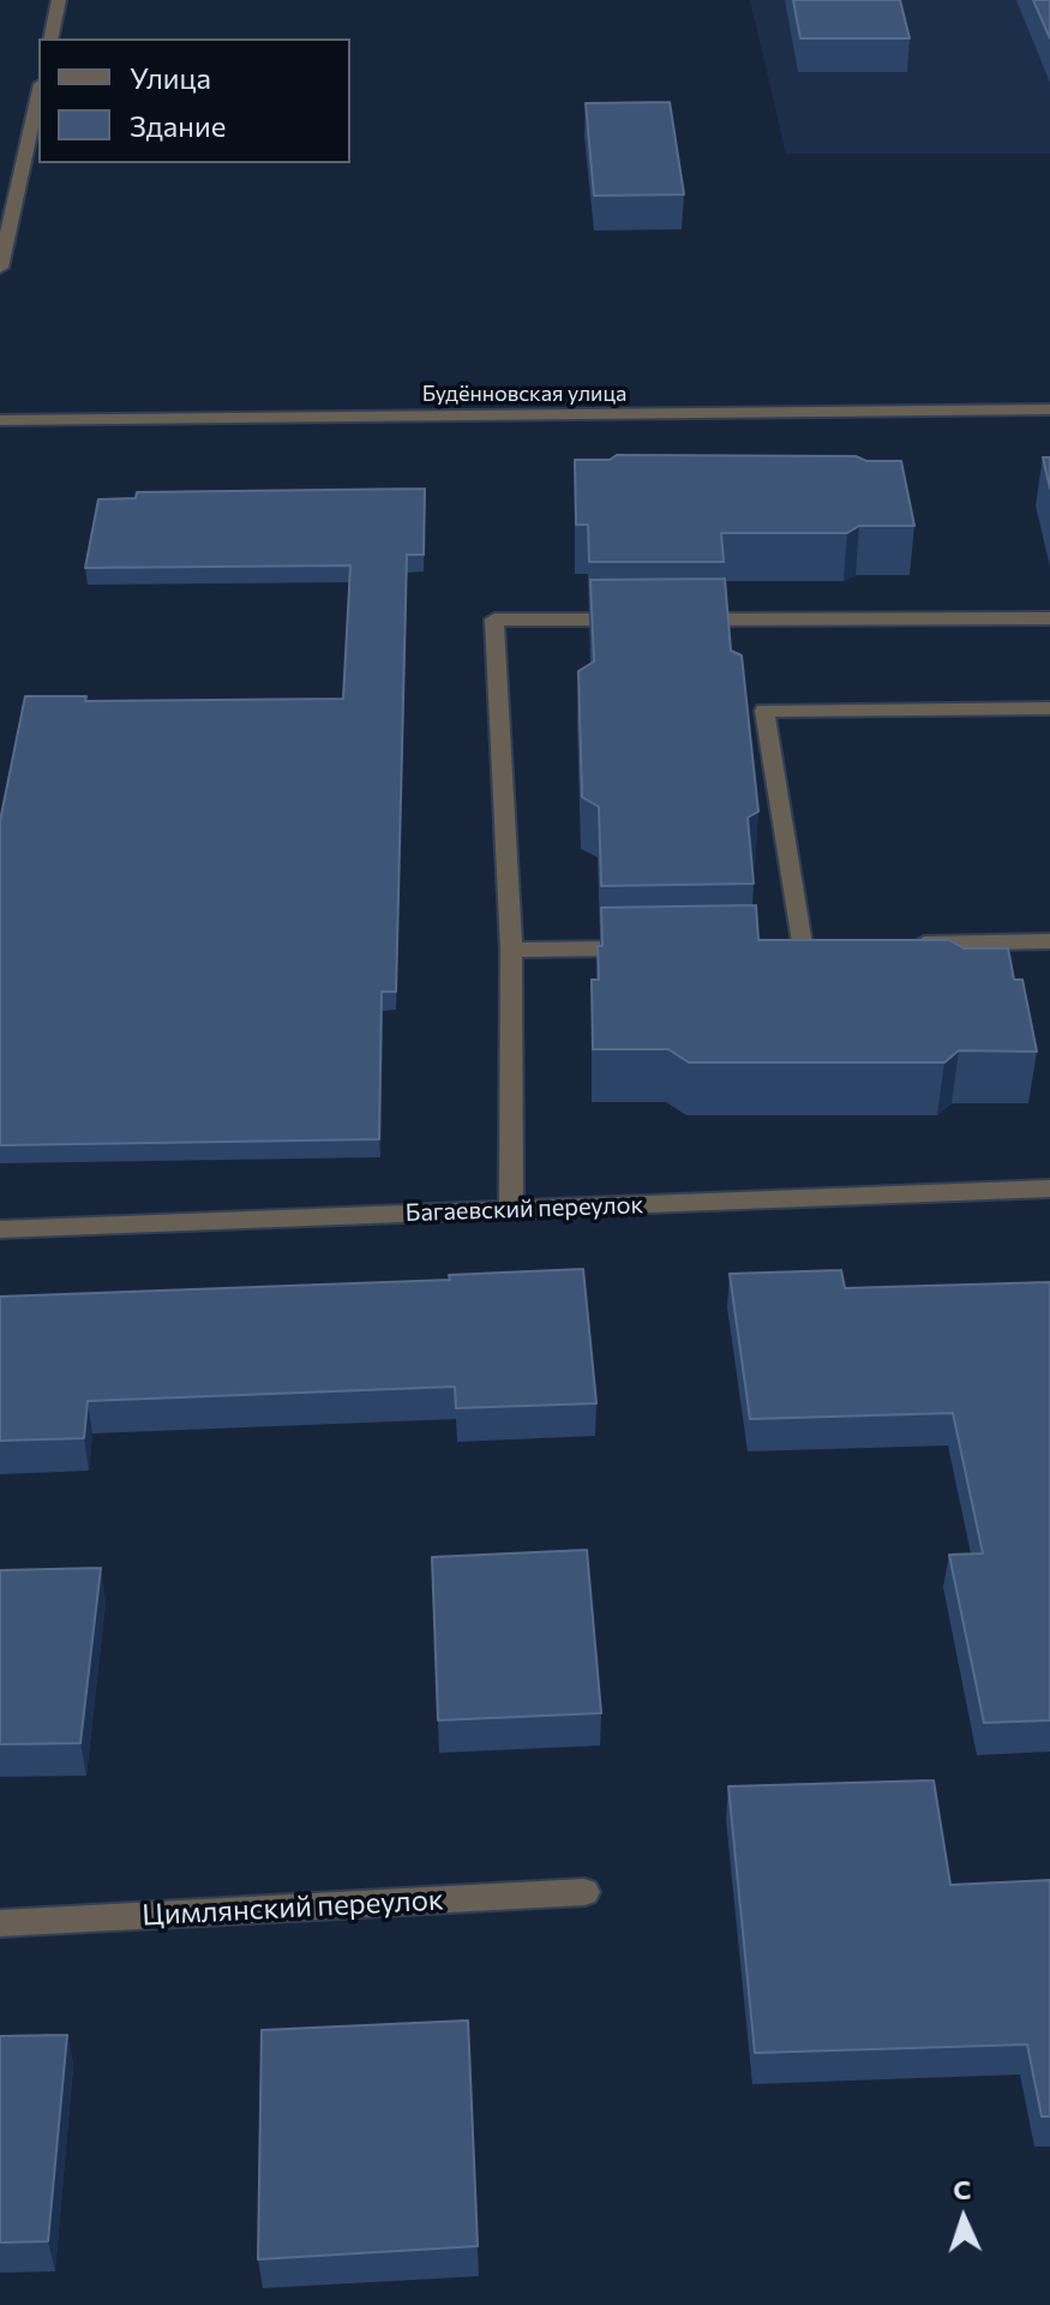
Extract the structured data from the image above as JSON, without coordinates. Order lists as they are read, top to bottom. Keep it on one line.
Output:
{"streets":{"street":["Будённовская улица","Багаевский переулок","Цимлянский переулок"]},"legend":["Улица","Здание"],"north":"top"}
